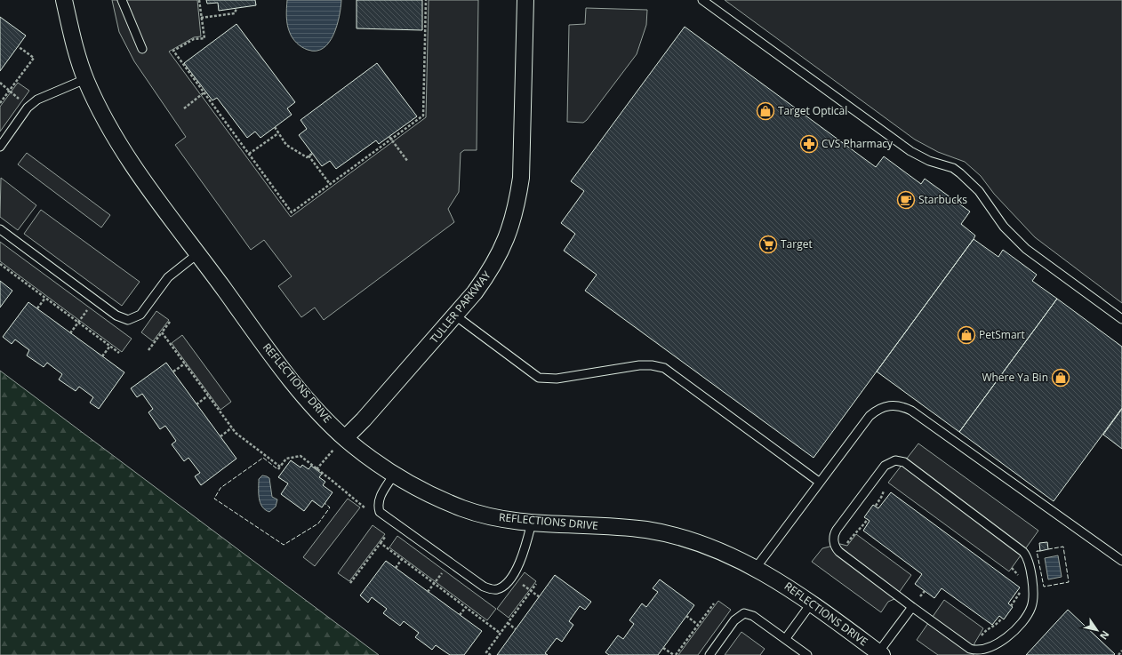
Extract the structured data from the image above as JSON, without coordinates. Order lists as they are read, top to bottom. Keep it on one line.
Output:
{"streets":{"street":["TULLER PARKWAY","REFLECTIONS DRIVE"]},"crossings":[["TULLER PARKWAY","REFLECTIONS DRIVE"]],"places":{"shop":["Target Optical","PetSmart","Where Ya Bin"],"pharmacy":["CVS Pharmacy"],"cafe":["Starbucks"],"supermarket":["Target"]},"north":"bottom right"}
